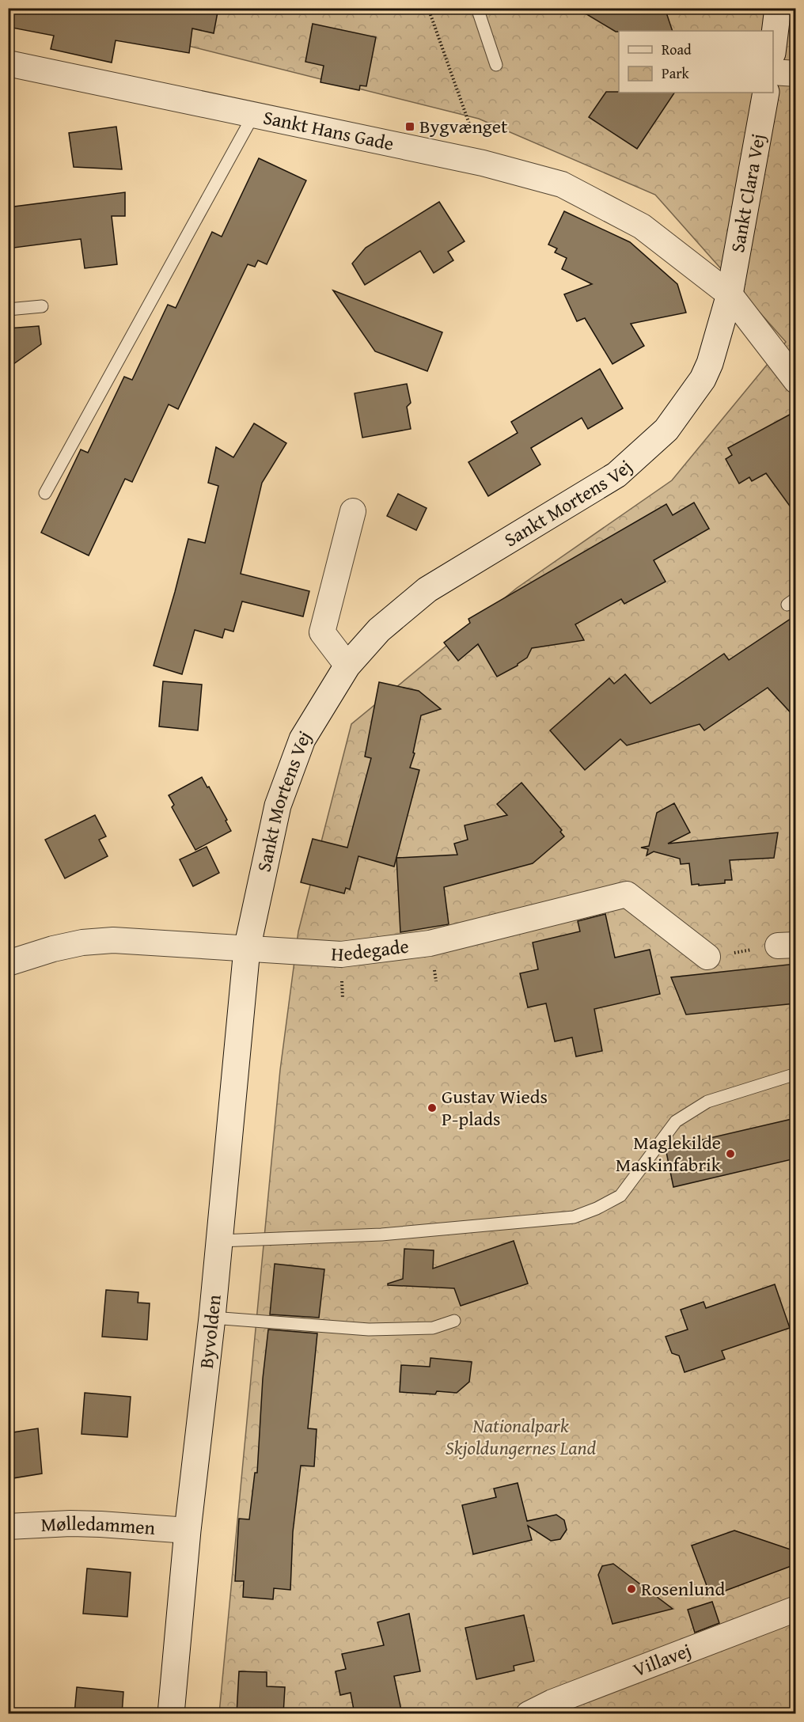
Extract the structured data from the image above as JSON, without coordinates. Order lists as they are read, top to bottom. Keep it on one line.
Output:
{"streets":{"main road":["Sankt Clara Vej","Sankt Mortens Vej","Byvolden"],"street":["Sankt Hans Gade","Hedegade","Mølledammen","Villavej"]},"crossings":[["Sankt Hans Gade","Sankt Clara Vej"],["Sankt Hans Gade","Sankt Mortens Vej"],["Sankt Clara Vej","Sankt Mortens Vej"],["Sankt Mortens Vej","Hedegade"],["Sankt Mortens Vej","Byvolden"],["Hedegade","Byvolden"],["Byvolden","Mølledammen"]],"parks":["Nationalpark Skjoldungernes Land"],"places":{"transit":["Bygvænget"],"other":["Gustav Wieds P-plads","Maglekilde Maskinfabrik","Rosenlund"]},"legend":["Road","Park"]}
